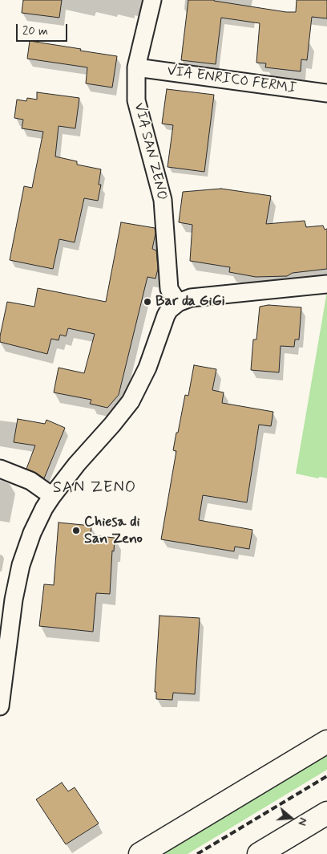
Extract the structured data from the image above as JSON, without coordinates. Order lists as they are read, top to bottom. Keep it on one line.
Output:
{"streets":{"street":["VIA ENRICO FERMI","VIA SAN ZENO"]},"crossings":[["VIA ENRICO FERMI","VIA SAN ZENO"]],"districts":["SAN ZENO"],"places":["Bar da GiGi","Chiesa di San Zeno"],"scale_bar":"20 m","north":"right"}
